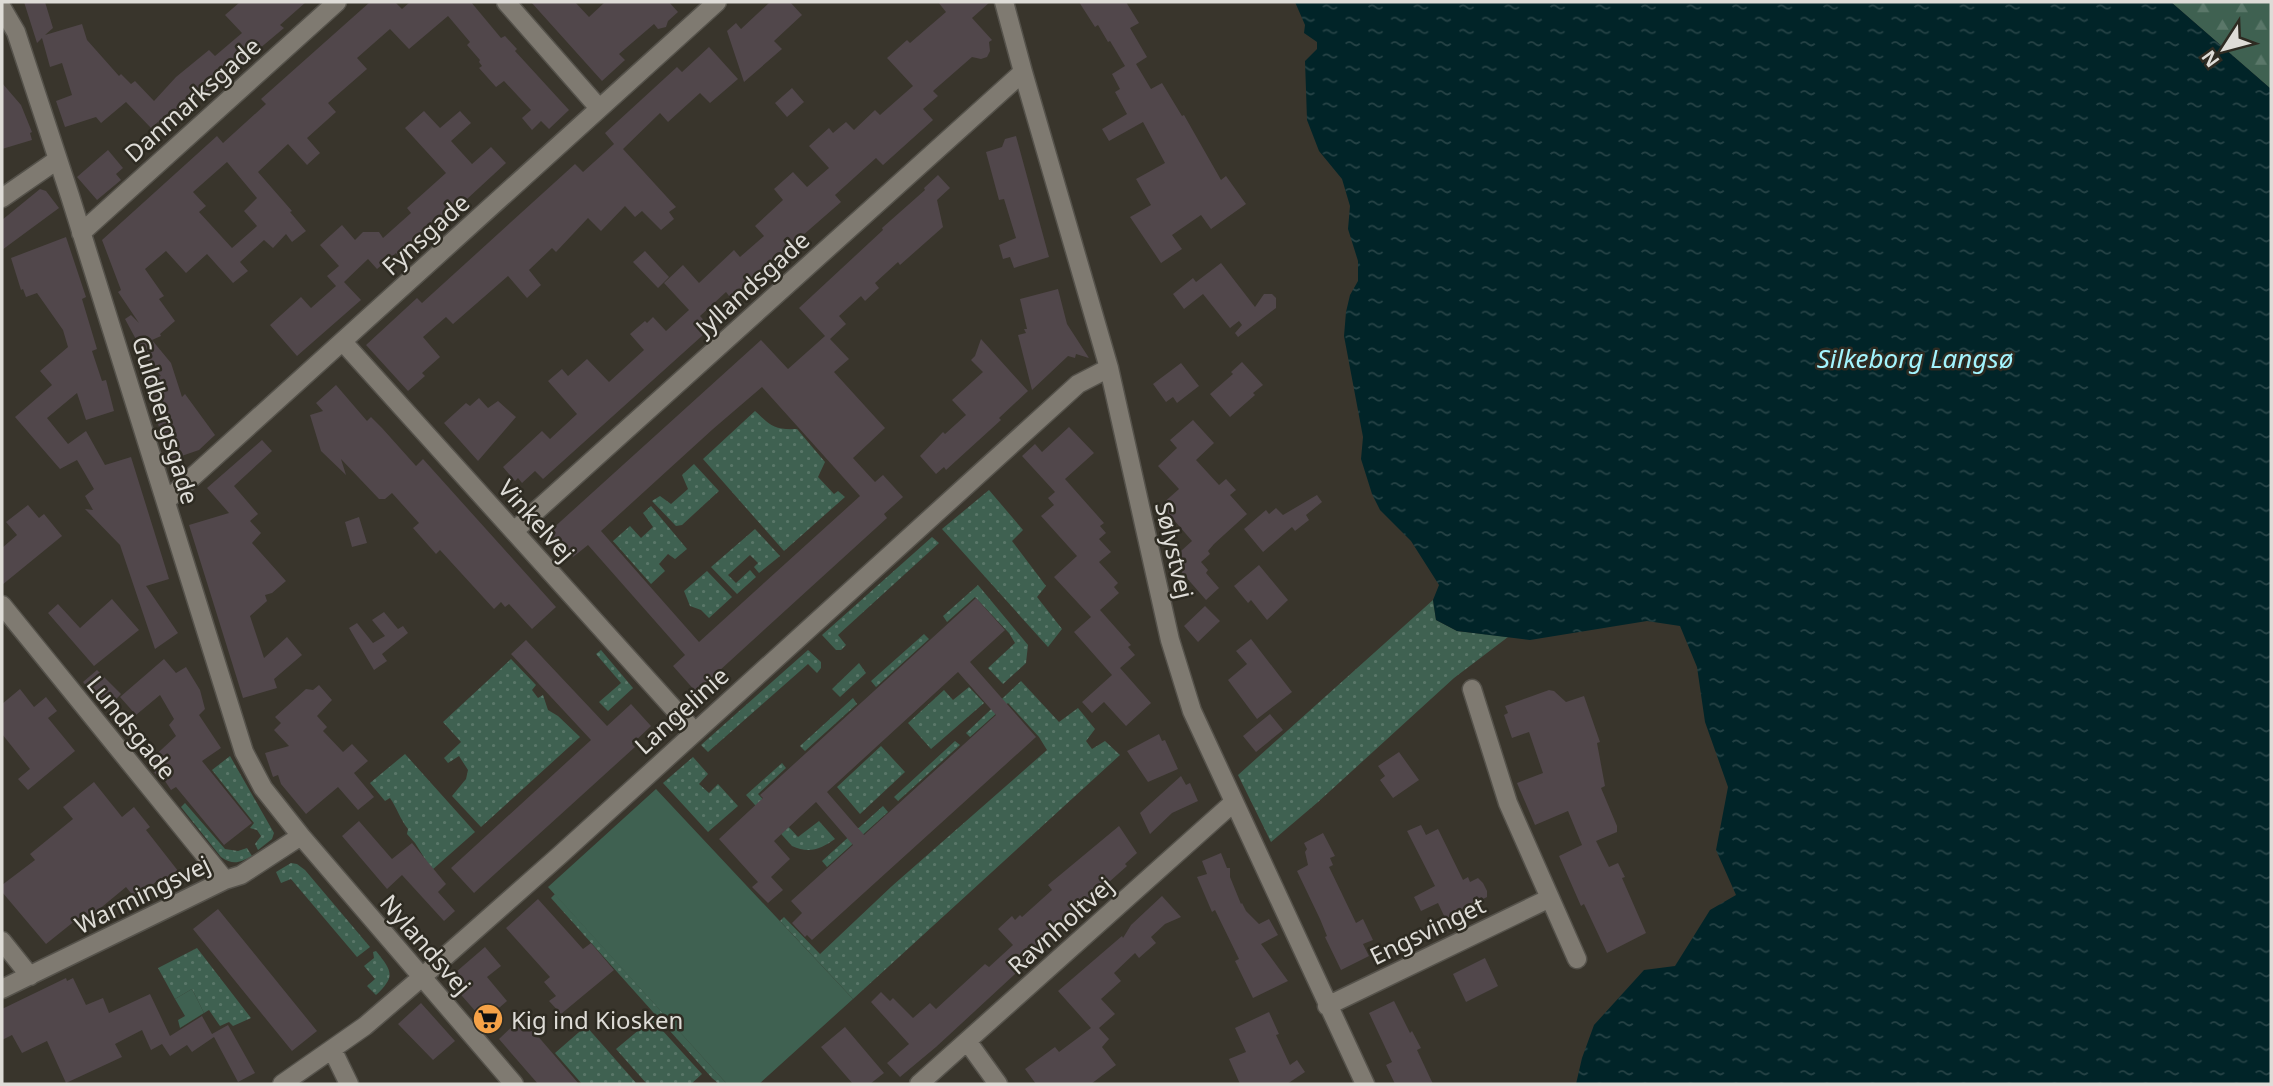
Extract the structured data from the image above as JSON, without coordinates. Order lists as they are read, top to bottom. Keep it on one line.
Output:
{"streets":{"street":["Danmarksgade","Fynsgade","Jyllandsgade","Guldbergsgade","Vinkelvej","Sølystvej","Langelinie","Lundsgade","Warmingsvej","Ravnholtvej","Engsvinget","Nylandsvej"]},"crossings":[["Danmarksgade","Guldbergsgade"],["Fynsgade","Guldbergsgade"],["Fynsgade","Vinkelvej"],["Jyllandsgade","Vinkelvej"],["Jyllandsgade","Sølystvej"],["Guldbergsgade","Warmingsvej"],["Guldbergsgade","Nylandsvej"],["Vinkelvej","Langelinie"],["Sølystvej","Langelinie"],["Sølystvej","Ravnholtvej"],["Sølystvej","Engsvinget"],["Langelinie","Nylandsvej"],["Lundsgade","Warmingsvej"],["Warmingsvej","Nylandsvej"]],"water":["Silkeborg Langsø"],"places":{"supermarket":["Kig ind Kiosken"]},"north":"bottom left"}
